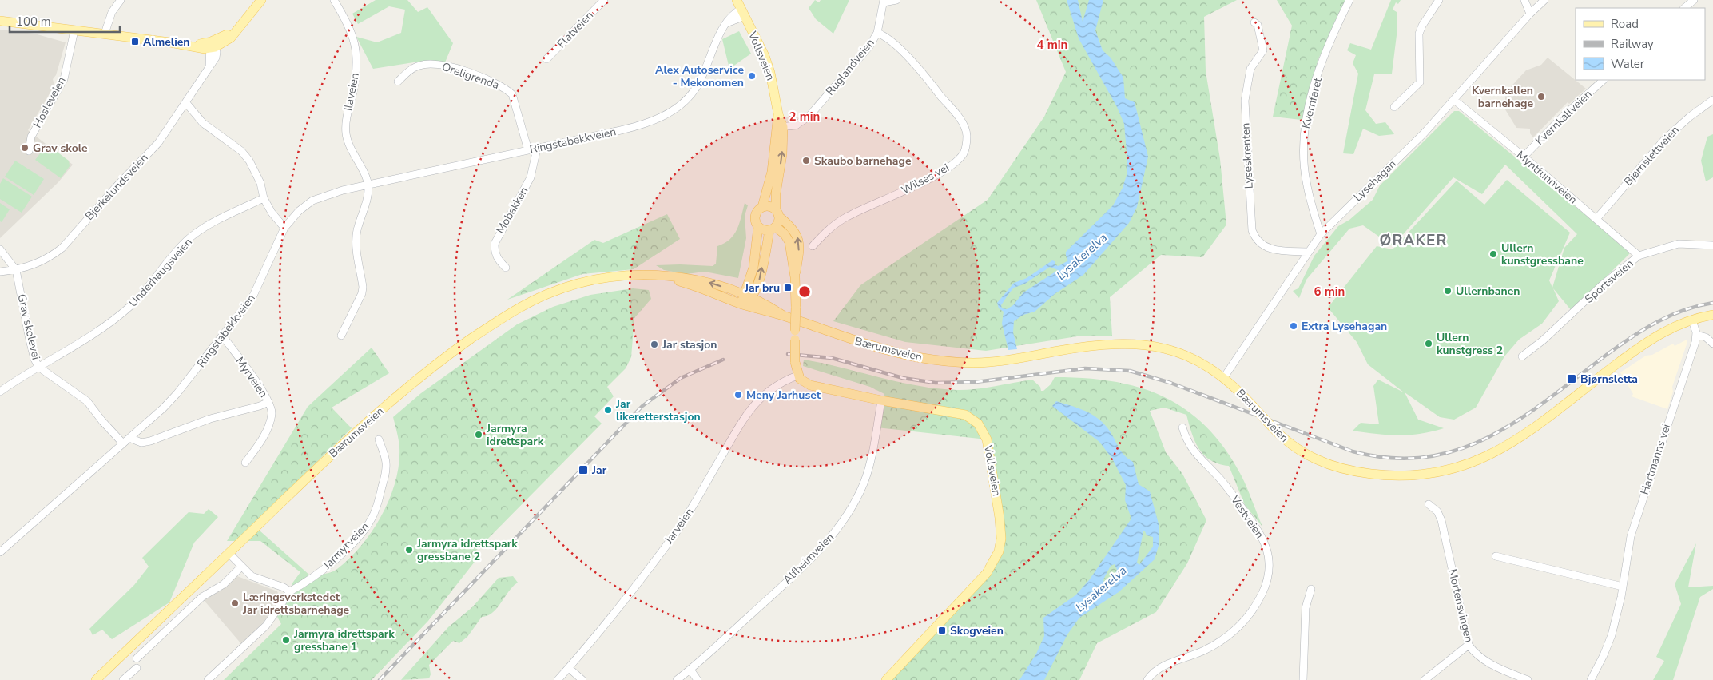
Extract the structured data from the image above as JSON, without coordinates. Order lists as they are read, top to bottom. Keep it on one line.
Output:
{"streets":{"main road":["Vollsveien","Bærumsveien"],"street":["Flatveien","Ruglandveien","Oreligrenda","Ilaveien","Hosleveien","Kvernfaret","Kvernkallveien","Ringstabekkveien","Lyseskrenten","Bjørnslettveien","Myntfunnveien","Wilses vei","Lysehagan","Bjerkelundsveien","Mobakken","Underhaugsveien","Sportsveien","Grav skolevei","Myrveien","Hartmanns vei","Vestveien","Jarveien","Jarmyrveien","Alfheimveien","Mortensvingen"]},"crossings":[["Vollsveien","Ruglandveien"],["Vollsveien","Ringstabekkveien"],["Vollsveien","Jarveien"],["Vollsveien","Alfheimveien"],["Ruglandveien","Wilses vei"],["Oreligrenda","Ringstabekkveien"],["Ilaveien","Ringstabekkveien"],["Kvernfaret","Lysehagan"],["Kvernkallveien","Myntfunnveien"],["Ringstabekkveien","Mobakken"],["Ringstabekkveien","Grav skolevei"],["Ringstabekkveien","Myrveien"],["Lyseskrenten","Lysehagan"],["Bjørnslettveien","Myntfunnveien"],["Myntfunnveien","Lysehagan"],["Myntfunnveien","Sportsveien"],["Lysehagan","Bærumsveien"],["Bjerkelundsveien","Grav skolevei"],["Underhaugsveien","Grav skolevei"]],"districts":["ØRAKER"],"water":["Lysakerelva"],"places":{"transit":["Almelien","Jar bru","Bjørnsletta","Jar","Skogveien"],"other":["Alex Autoservice - Mekonomen","Kvernkallen barnehage","Grav skole","Skaubo barnehage","Ullern kunstgressbane","Ullernbanen","Extra Lysehagan","Ullern kunstgress 2","Jar stasjon","Meny Jarhuset","Jar likeretterstasjon","Jarmyra idrettspark","Jarmyra idrettspark gressbane 2","Læringsverkstedet Jar idrettsbarnehage","Jarmyra idrettspark gressbane 1"]},"legend":["Road","Railway","Water"],"scale_bar":"100 m","rings":["4 min","2 min","6 min"]}
